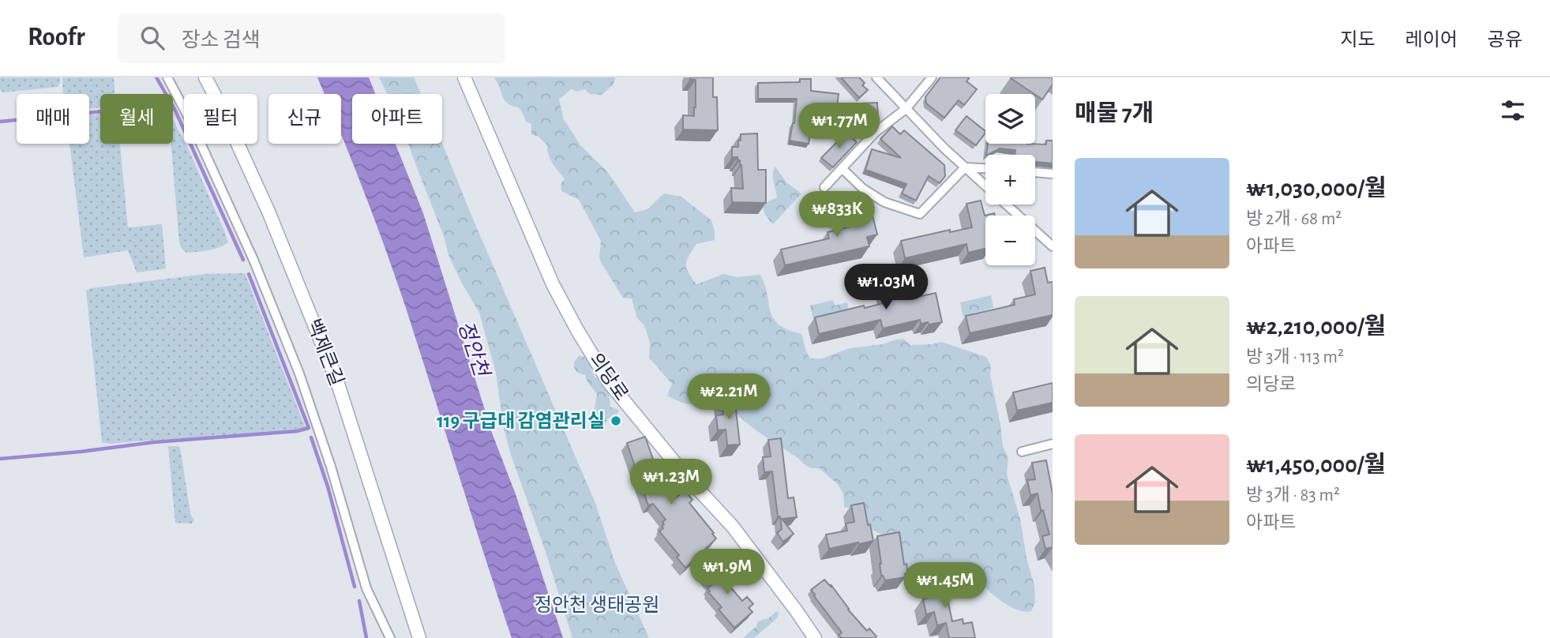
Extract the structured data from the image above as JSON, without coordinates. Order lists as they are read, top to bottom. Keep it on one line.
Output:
{"streets":{"main road":["백제큰길","의당로"]},"water":["정안천"],"parks":["정안천 생태공원"],"places":["119 구급대 감염관리실"],"page":{"header":"Roofr","search":"장소 검색","nav":["지도","레이어","공유"],"heading":"매물 7개","map_buttons":["+","−"],"chip":["매매","월세","필터","신규","아파트"],"price":["₩1.77M","₩833K","₩1.03M","₩2.21M","₩1.23M","₩1.9M","₩1.45M"],"list":[{"name":"₩1,030,000/월","note":"방 2개 · 68 m² · 아파트"},{"name":"₩2,210,000/월","note":"방 3개 · 113 m² · 의당로"},{"name":"₩1,450,000/월","note":"방 3개 · 83 m² · 아파트"}]}}
